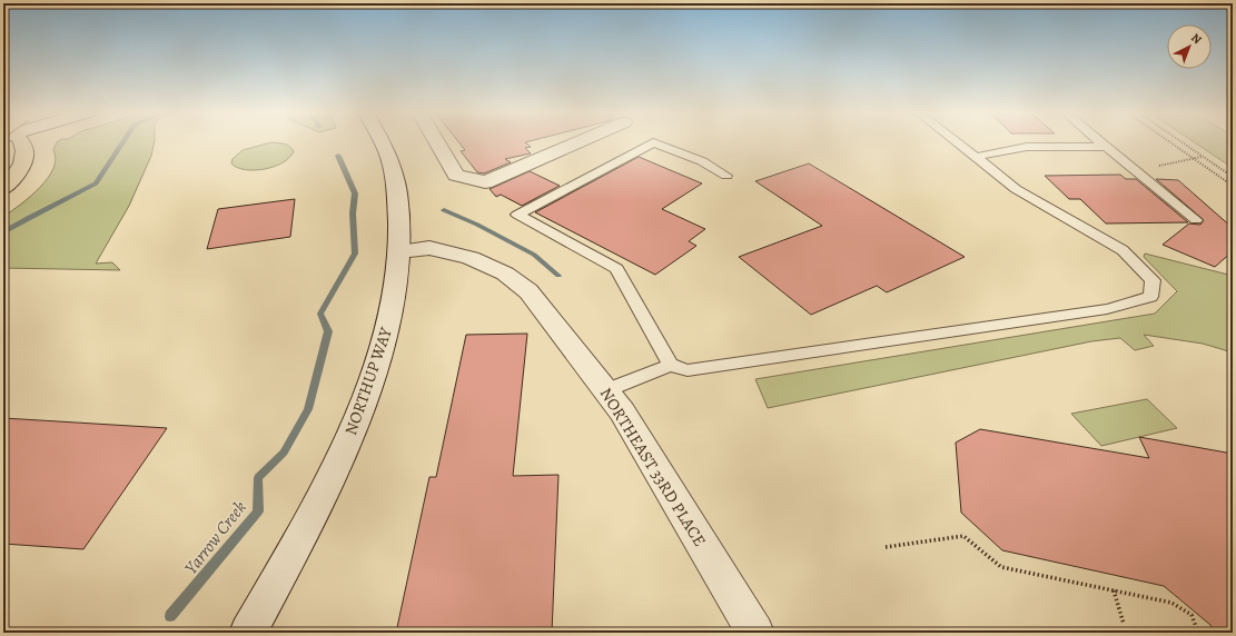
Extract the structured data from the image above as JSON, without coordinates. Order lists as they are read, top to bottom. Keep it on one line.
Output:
{"streets":{"street":["NORTHUP WAY","NORTHEAST 33RD PLACE"]},"crossings":[["NORTHUP WAY","NORTHEAST 33RD PLACE"]],"water":["Yarrow Creek"],"north":"top right"}
